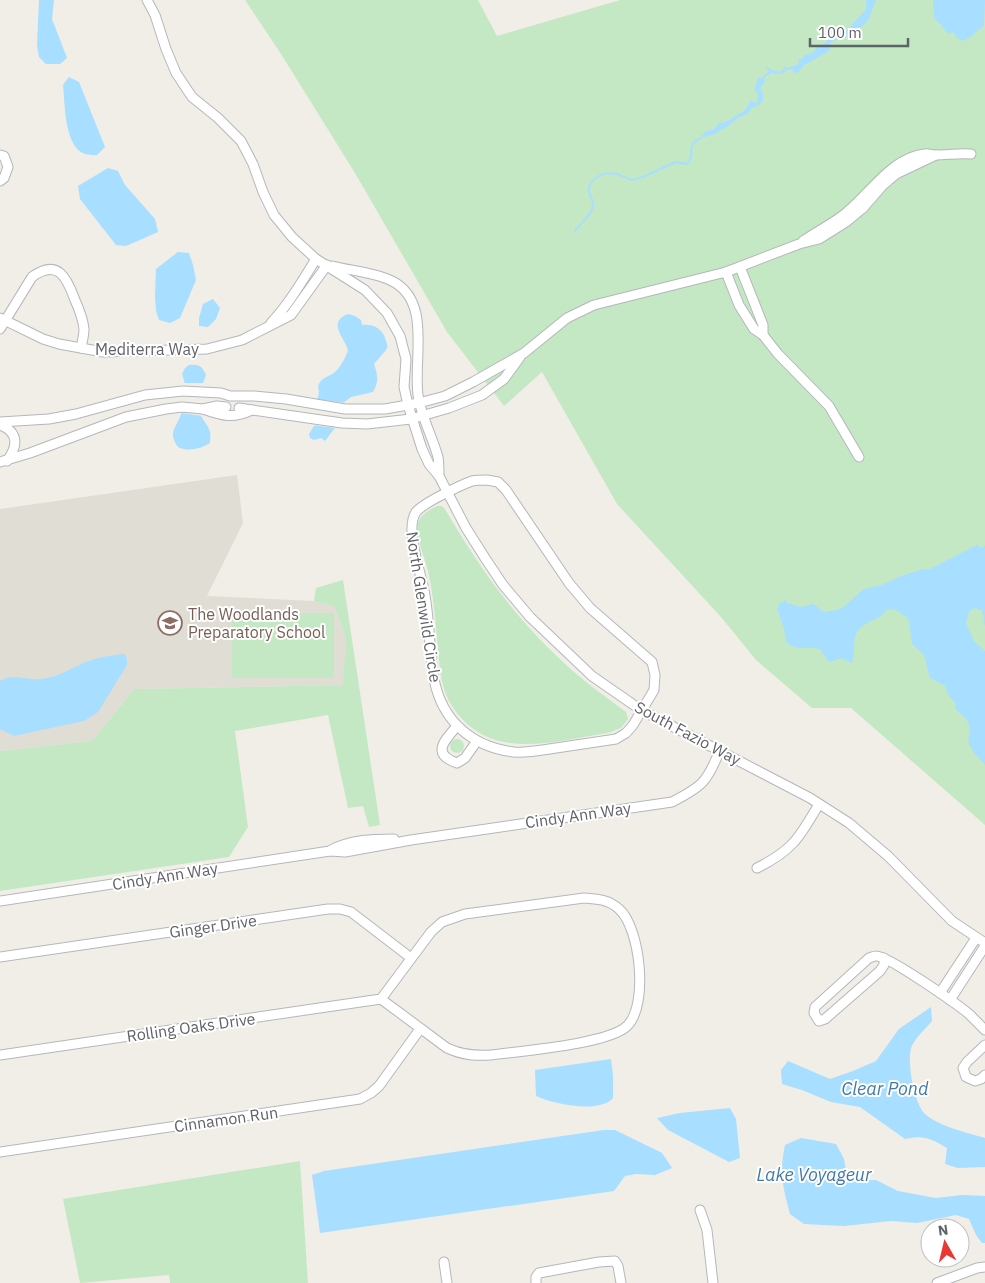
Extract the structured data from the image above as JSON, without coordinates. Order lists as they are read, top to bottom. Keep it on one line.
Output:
{"streets":{"street":["Mediterra Way","North Glenwild Circle","South Fazio Way","Cindy Ann Way","Ginger Drive","Rolling Oaks Drive","Cinnamon Run"]},"crossings":[["Mediterra Way","South Fazio Way"],["North Glenwild Circle","South Fazio Way"],["South Fazio Way","Cindy Ann Way"]],"water":["Clear Pond","Lake Voyageur"],"places":{"school or university":["The Woodlands Preparatory School"]},"scale_bar":"100 m","north":"top"}
